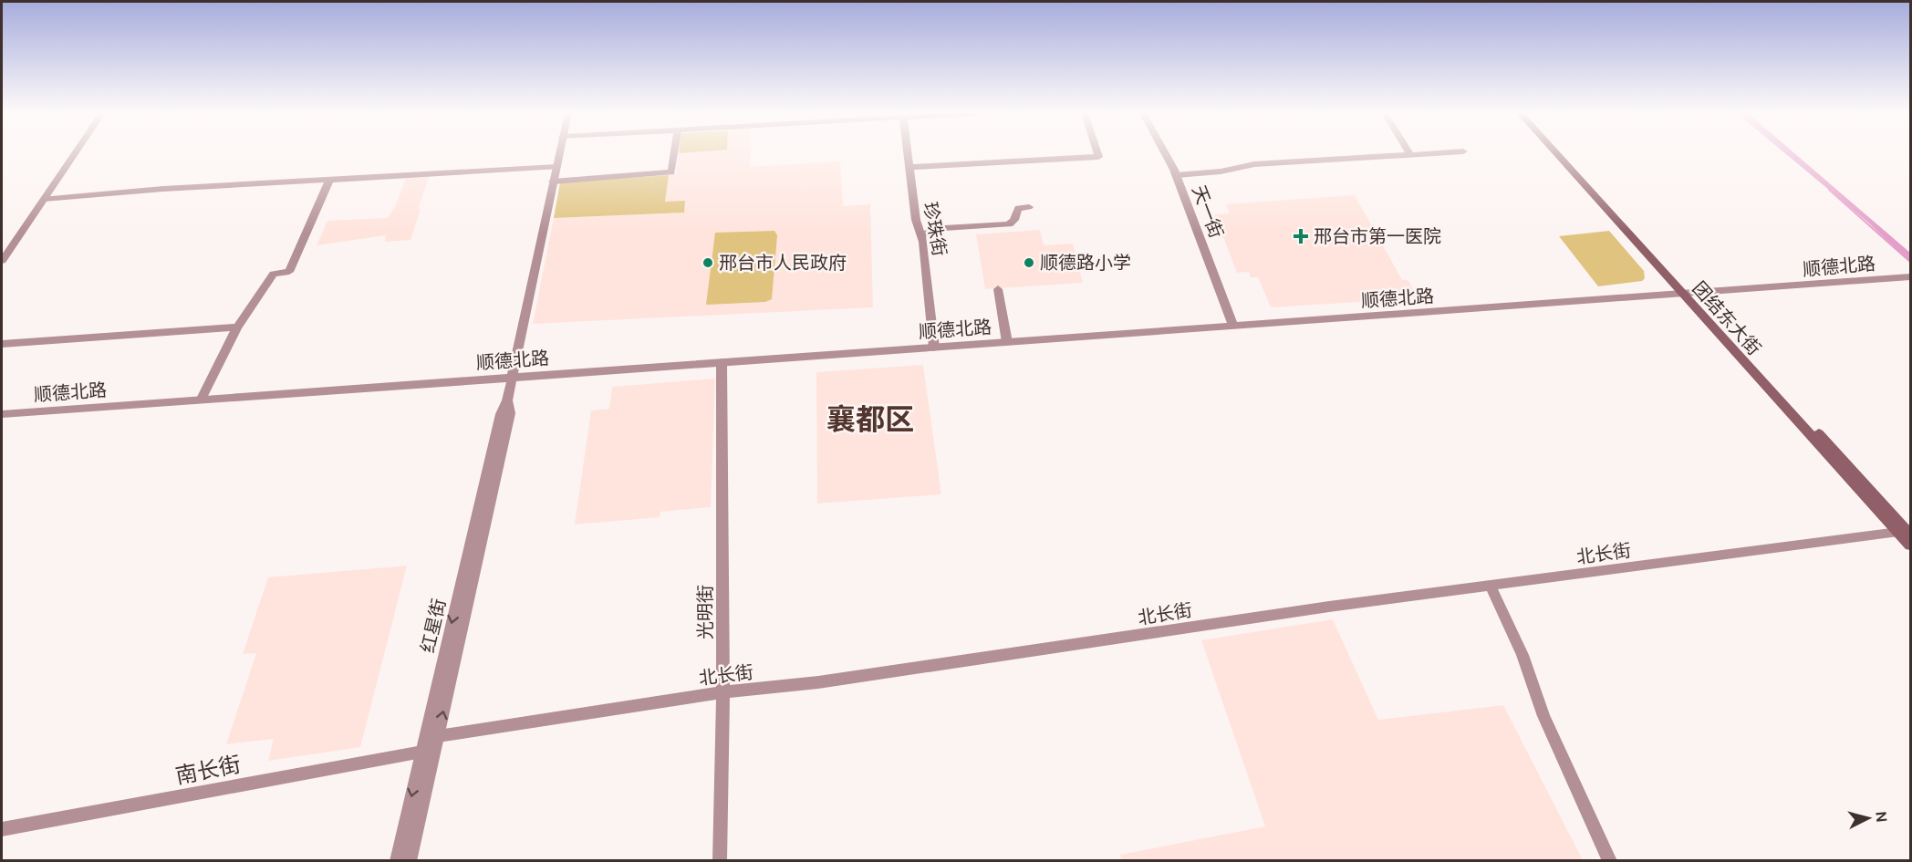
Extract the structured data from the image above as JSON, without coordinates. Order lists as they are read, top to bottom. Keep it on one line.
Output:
{"streets":{"main road":["团结东大街"],"street":["天一街","珍珠街","顺德北路","北长街","光明街","红星街","南长街"]},"crossings":[["天一街","顺德北路"],["珍珠街","顺德北路"],["顺德北路","团结东大街"],["顺德北路","光明街"],["顺德北路","红星街"],["团结东大街","北长街"],["北长街","光明街"],["北长街","红星街"],["红星街","南长街"]],"districts":["襄都区"],"places":{"health":["邢台市第一医院"],"other":["邢台市人民政府","顺德路小学"]},"north":"right"}
